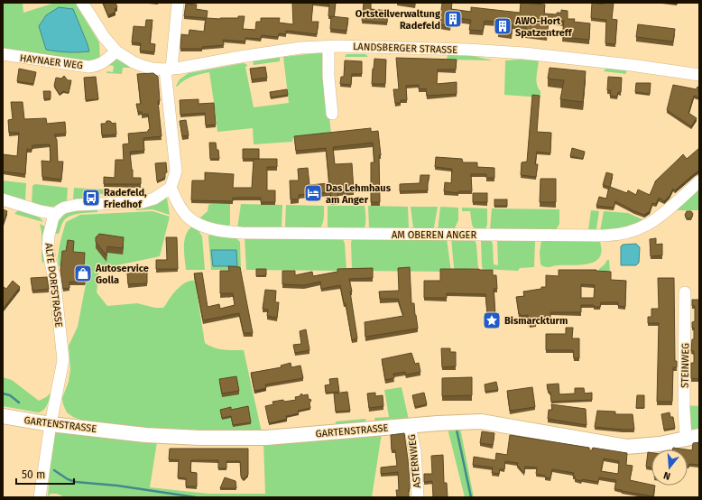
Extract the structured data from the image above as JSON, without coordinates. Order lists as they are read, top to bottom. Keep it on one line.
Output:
{"streets":{"main road":["GARTENSTRASSE"],"street":["LANDSBERGER STRASSE","HAYNAER WEG","AM OBEREN ANGER","ALTE DORFSTRASSE","STEINWEG","ASTERNWEG"]},"crossings":[["LANDSBERGER STRASSE","HAYNAER WEG"],["ALTE DORFSTRASSE","GARTENSTRASSE"],["STEINWEG","GARTENSTRASSE"],["GARTENSTRASSE","ASTERNWEG"]],"places":{"building":["Ortsteilverwaltung Radefeld","AWO-Hort Spatzentreff"],"hotel":["Das Lehmhaus am Anger"],"bus stop":["Radefeld, Friedhof"],"shop":["Autoservice Golla"],"place":["Bismarckturm"]},"scale_bar":"50 m","north":"bottom"}
